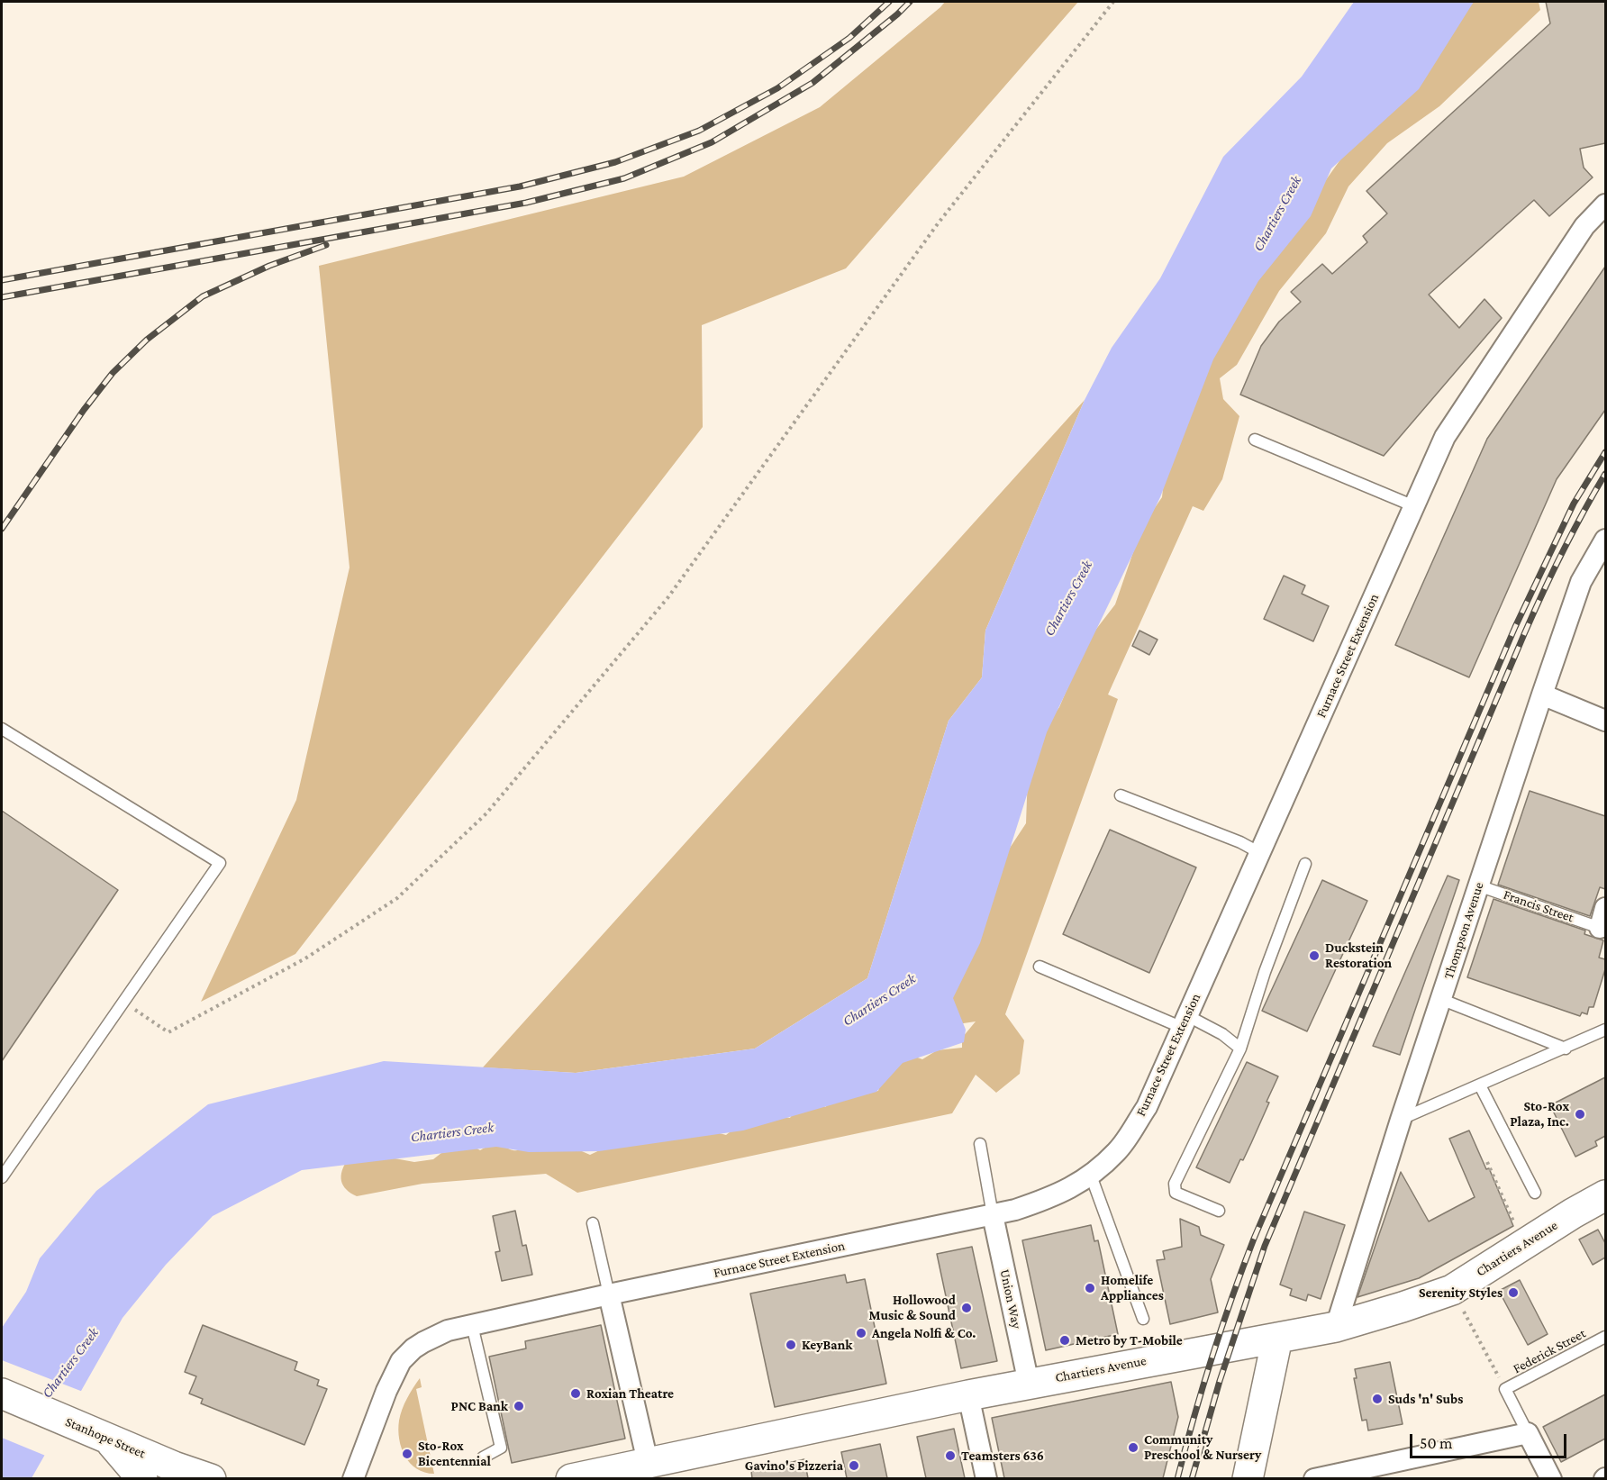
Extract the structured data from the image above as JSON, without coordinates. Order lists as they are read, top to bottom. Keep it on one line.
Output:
{"streets":{"main road":["Chartiers Avenue","Stanhope Street"],"street":["Furnace Street Extension","Francis Street","Thompson Avenue","Union Way"],"lane":["Federick Street"]},"crossings":[["Furnace Street Extension","Union Way"],["Francis Street","Thompson Avenue"],["Thompson Avenue","Chartiers Avenue"],["Chartiers Avenue","Union Way"]],"water":["Chartiers Creek"],"places":["Duckstein Restoration","Sto-Rox Plaza, Inc.","Homelife Appliances","Serenity Styles","Hollowood Music & Sound","Angela Nolfi & Co.","Metro by T-Mobile","KeyBank","Roxian Theatre","Suds 'n' Subs","PNC Bank","Community Preschool & Nursery","Sto-Rox Bicentennial","Teamsters 636","Gavino's Pizzeria"],"scale_bar":"50 m"}
